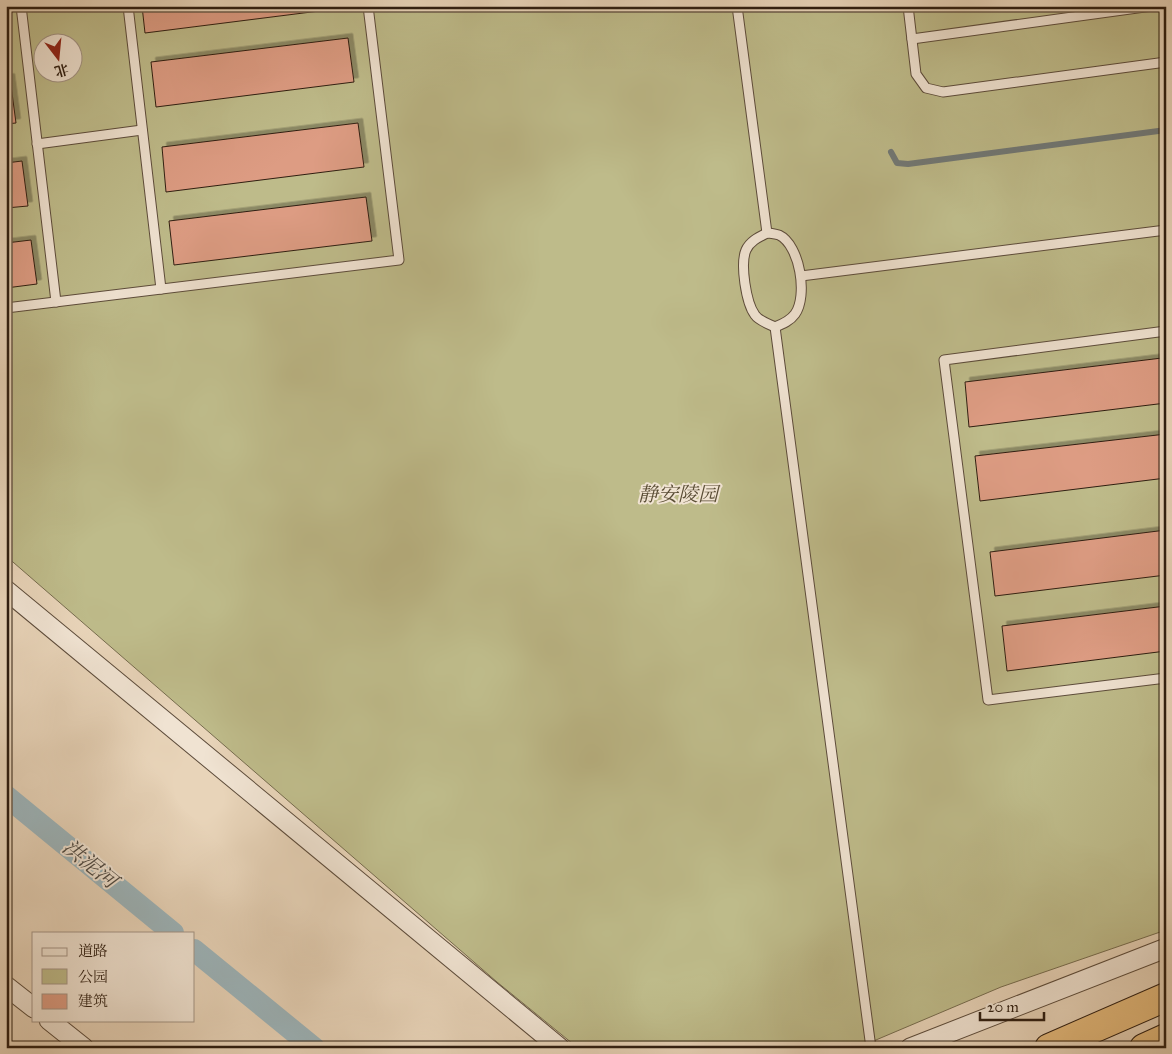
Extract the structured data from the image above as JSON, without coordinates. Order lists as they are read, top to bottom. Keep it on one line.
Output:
{"water":["洪泥河"],"parks":["静安陵园"],"legend":["道路","公园","建筑"],"scale_bar":"20 m","north":"bottom"}
